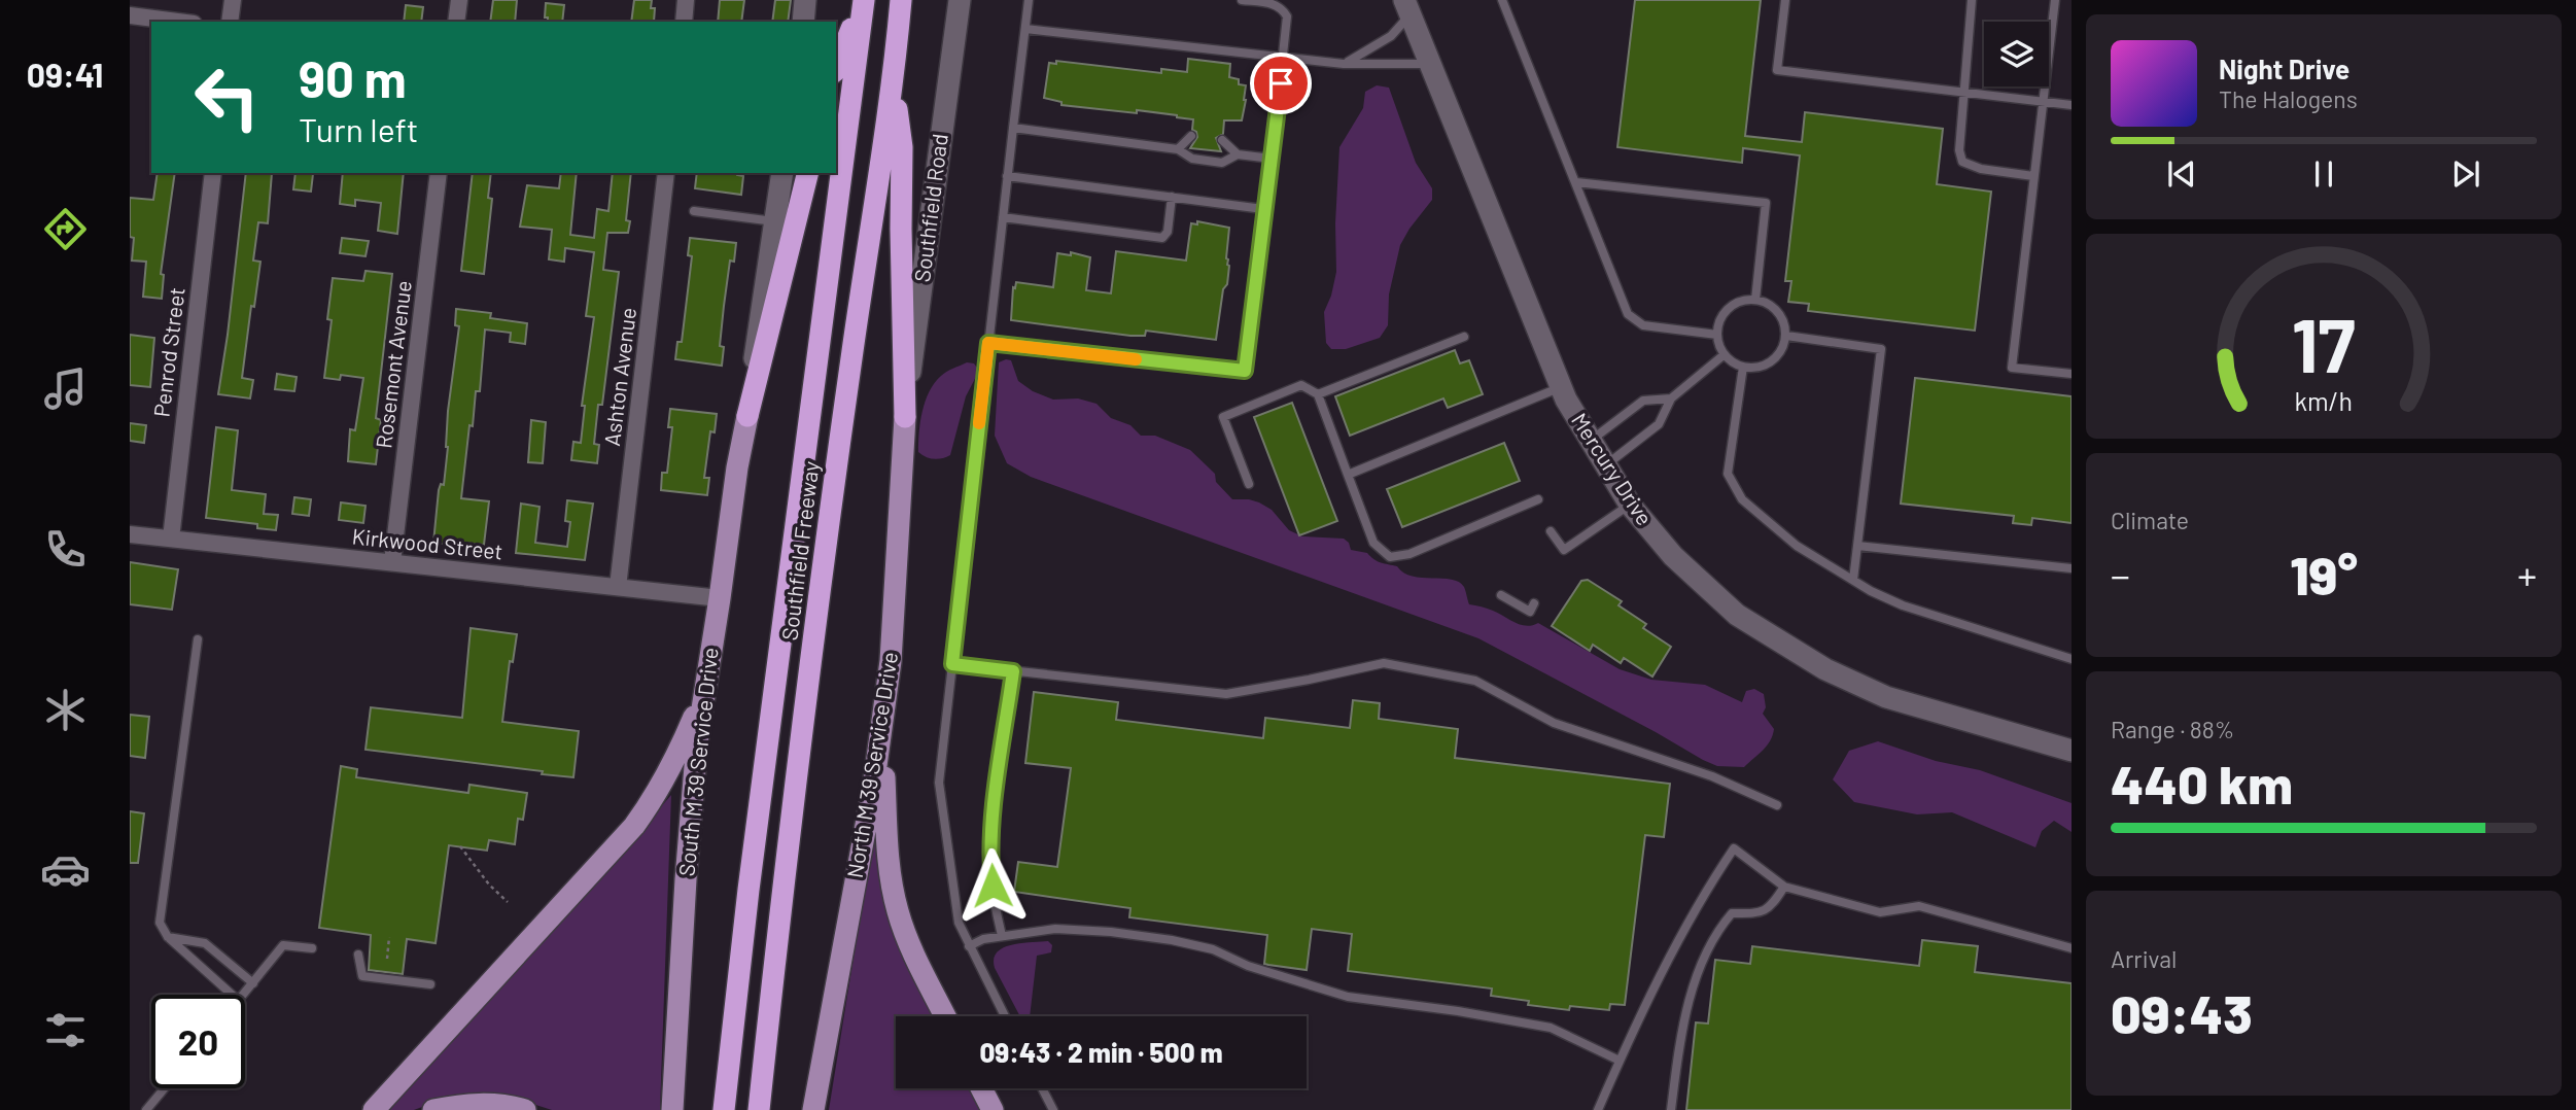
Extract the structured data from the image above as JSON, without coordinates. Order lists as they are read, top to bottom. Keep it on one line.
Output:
{"streets":{"highway":["Southfield Freeway"],"main road":["South M 39 Service Drive","North M 39 Service Drive"],"street":["Southfield Road","Penrod Street","Rosemont Avenue","Ashton Avenue","Mercury Drive","Kirkwood Street"]},"crossings":[["Southfield Road","North M 39 Service Drive"],["Penrod Street","Kirkwood Street"],["Rosemont Avenue","Kirkwood Street"],["Ashton Avenue","Kirkwood Street"],["Kirkwood Street","South M 39 Service Drive"]],"page":{"tabs":"09:41","turn":["90 m","Turn left"],"song":["Night Drive","The Halogens"],"tile":["Climate",["Range · 88%","440 km"],["Arrival","09:43"]],"heat":["−","19°","+"],"limit":"20","trip":"09:43 · 2 min · 500 m","gauge":["17","km/h"]}}
